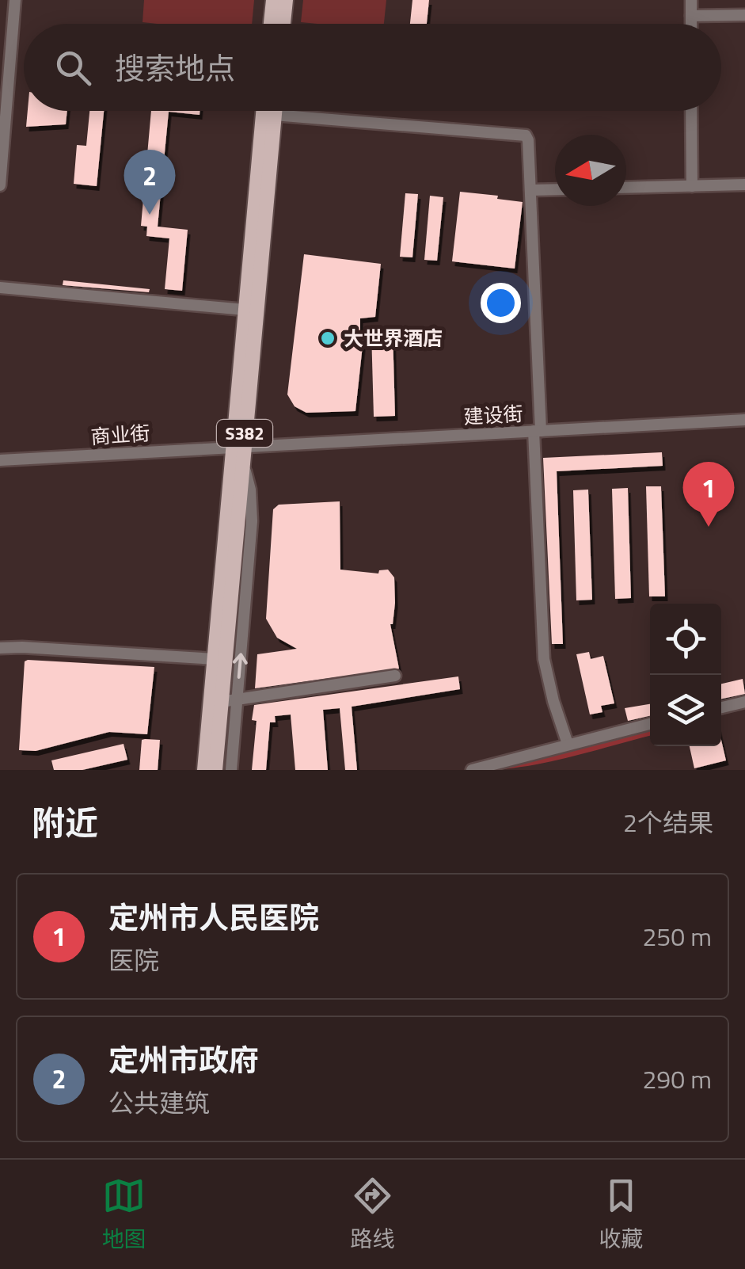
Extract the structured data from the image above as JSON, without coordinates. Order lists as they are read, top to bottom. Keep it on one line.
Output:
{"streets":{"main road":["S382"],"street":["建设街","商业街"]},"crossings":[["建设街","S382"],["建设街","商业街"],["S382","商业街"]],"places":["大世界酒店"],"north":"left","page":{"search":"搜索地点","pins":["2","1"],"heading":["附近","2个结果"],"list":[{"mark":"1","name":"定州市人民医院","note":"医院","value":"250 m"},{"mark":"2","name":"定州市政府","note":"公共建筑","value":"290 m"}],"nav":["地图","路线","收藏"]}}
